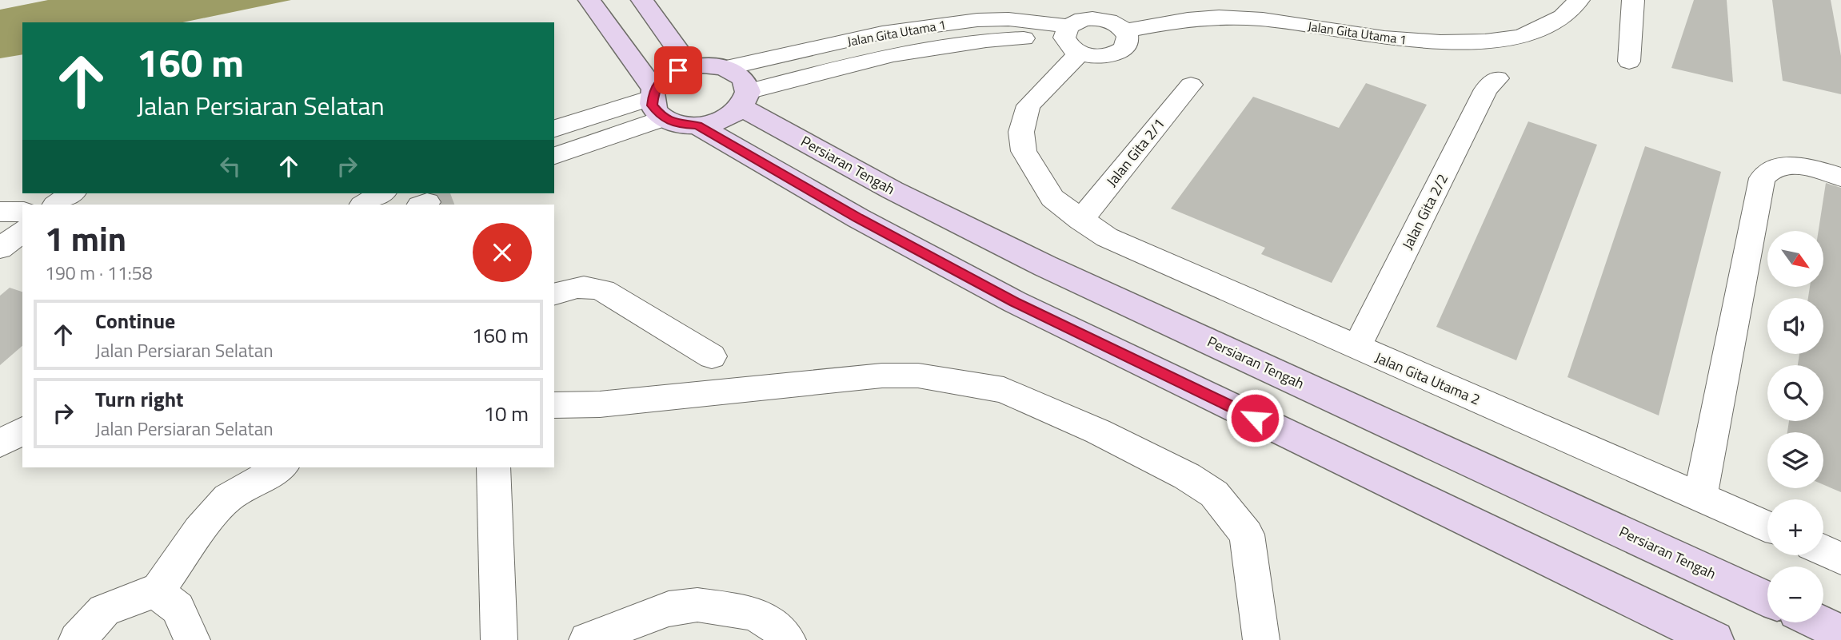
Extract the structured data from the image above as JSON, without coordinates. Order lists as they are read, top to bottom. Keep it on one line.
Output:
{"streets":{"street":["Jalan Gita Utama 1","Jalan Gita 2/1","Persiaran Tengah","Jalan Gita 2/2","Jalan Gita Utama 2"]},"crossings":[["Jalan Gita Utama 1","Persiaran Tengah"],["Jalan Gita Utama 1","Jalan Gita Utama 2"],["Jalan Gita 2/1","Jalan Gita Utama 2"],["Jalan Gita 2/2","Jalan Gita Utama 2"]],"north":"bottom right","page":{"turn":["160 m","Jalan Persiaran Selatan"],"heading":["1 min","190 m · 11:58"],"map_buttons":["+","−"],"list":[{"name":"Continue","note":"Jalan Persiaran Selatan","value":"160 m"},{"name":"Turn right","note":"Jalan Persiaran Selatan","value":"10 m"}]}}
